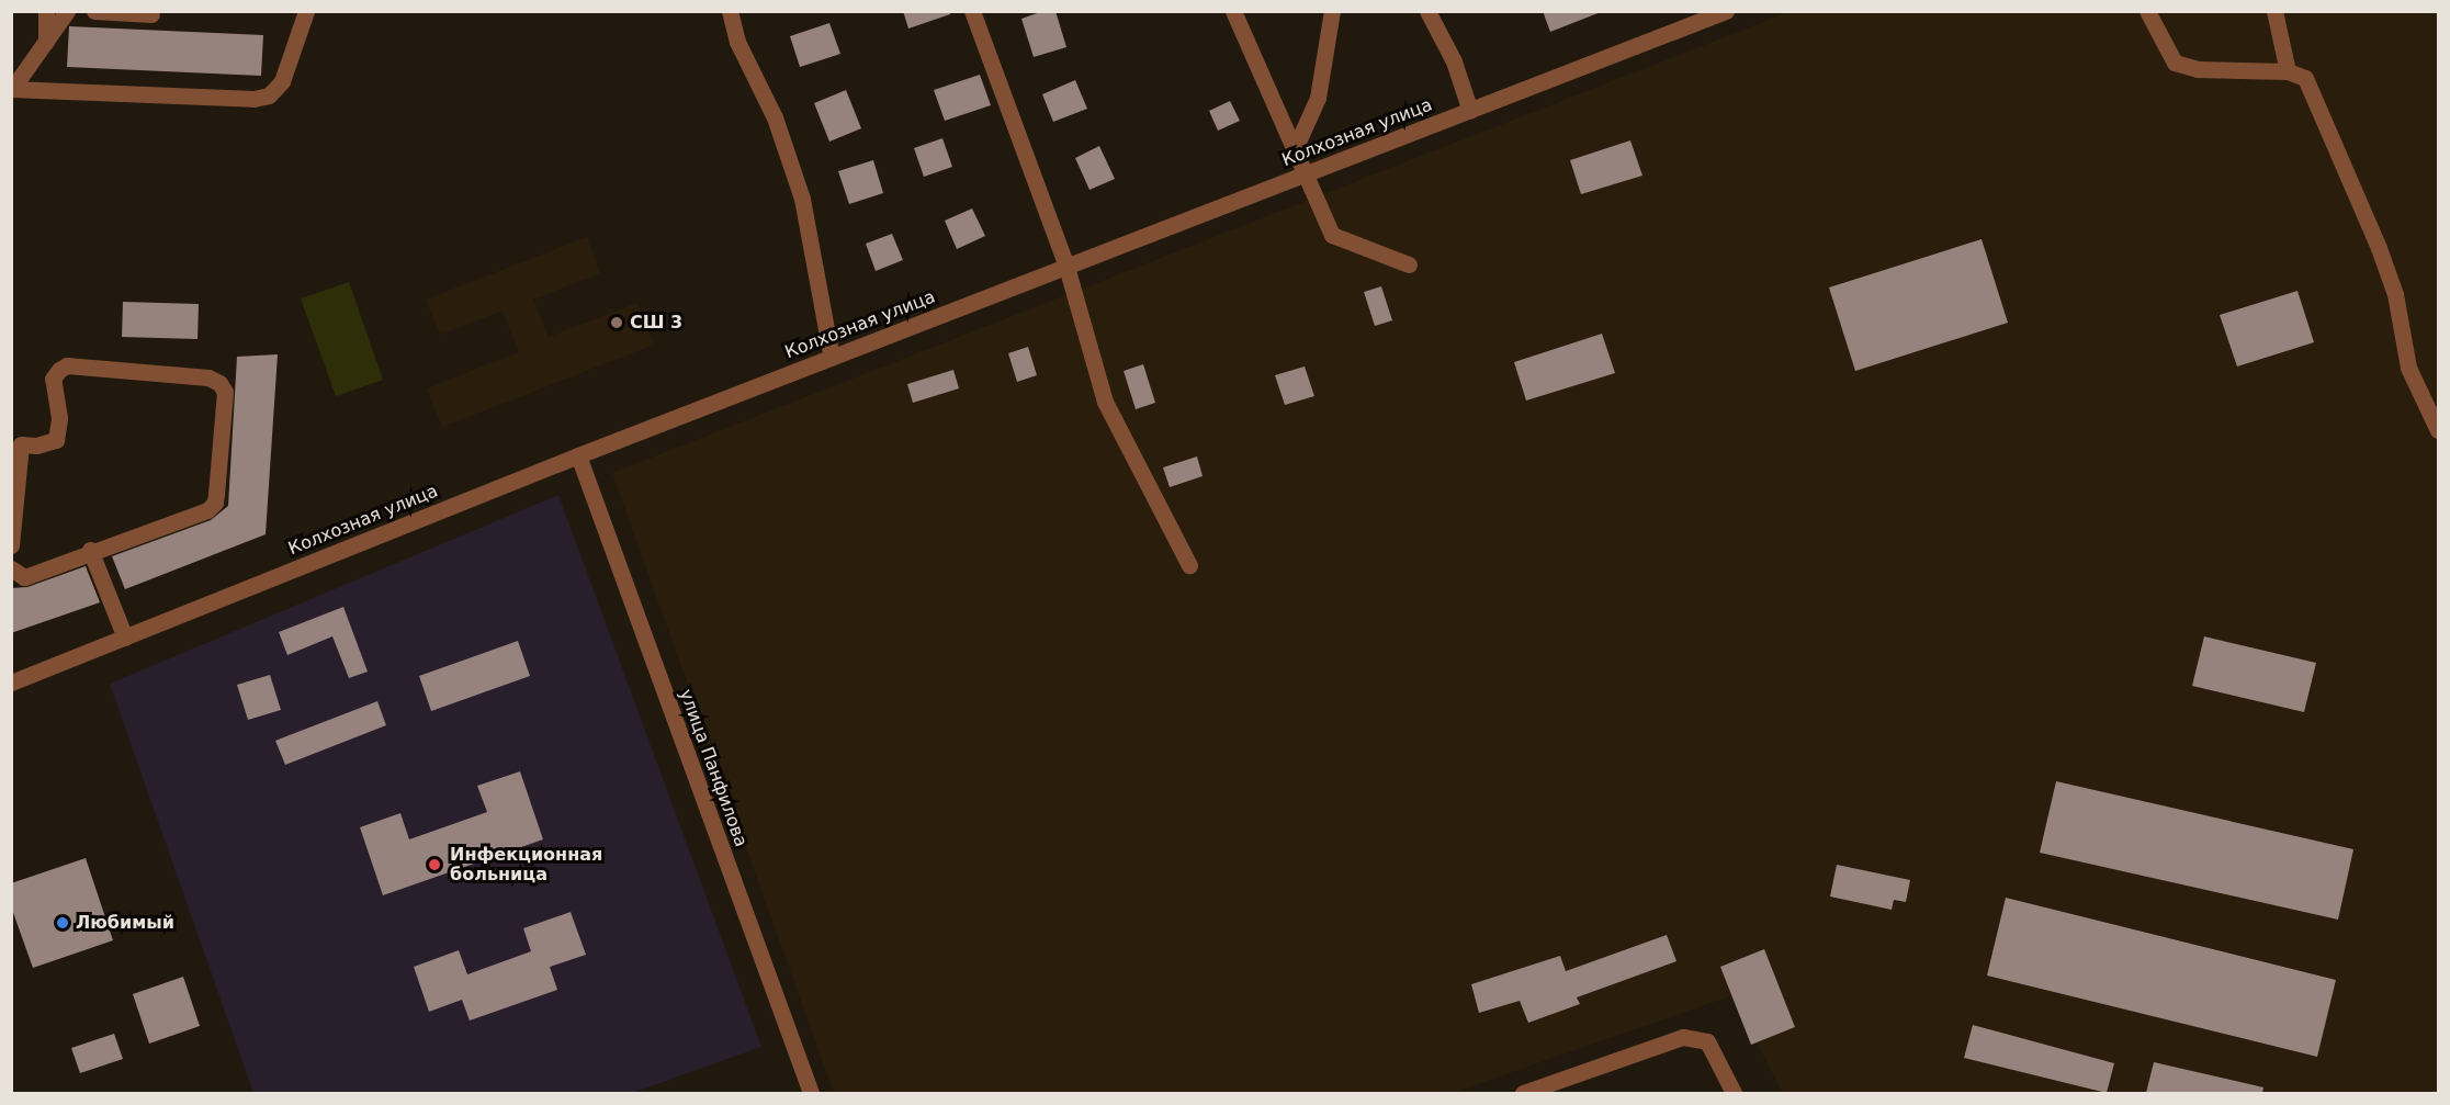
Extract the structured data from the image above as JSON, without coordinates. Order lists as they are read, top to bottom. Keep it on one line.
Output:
{"streets":{"street":["Колхозная улица","улица Панфилова"]},"crossings":[["Колхозная улица","улица Панфилова"]],"places":["СШ 3","Инфекционная больница","Любимый"]}
